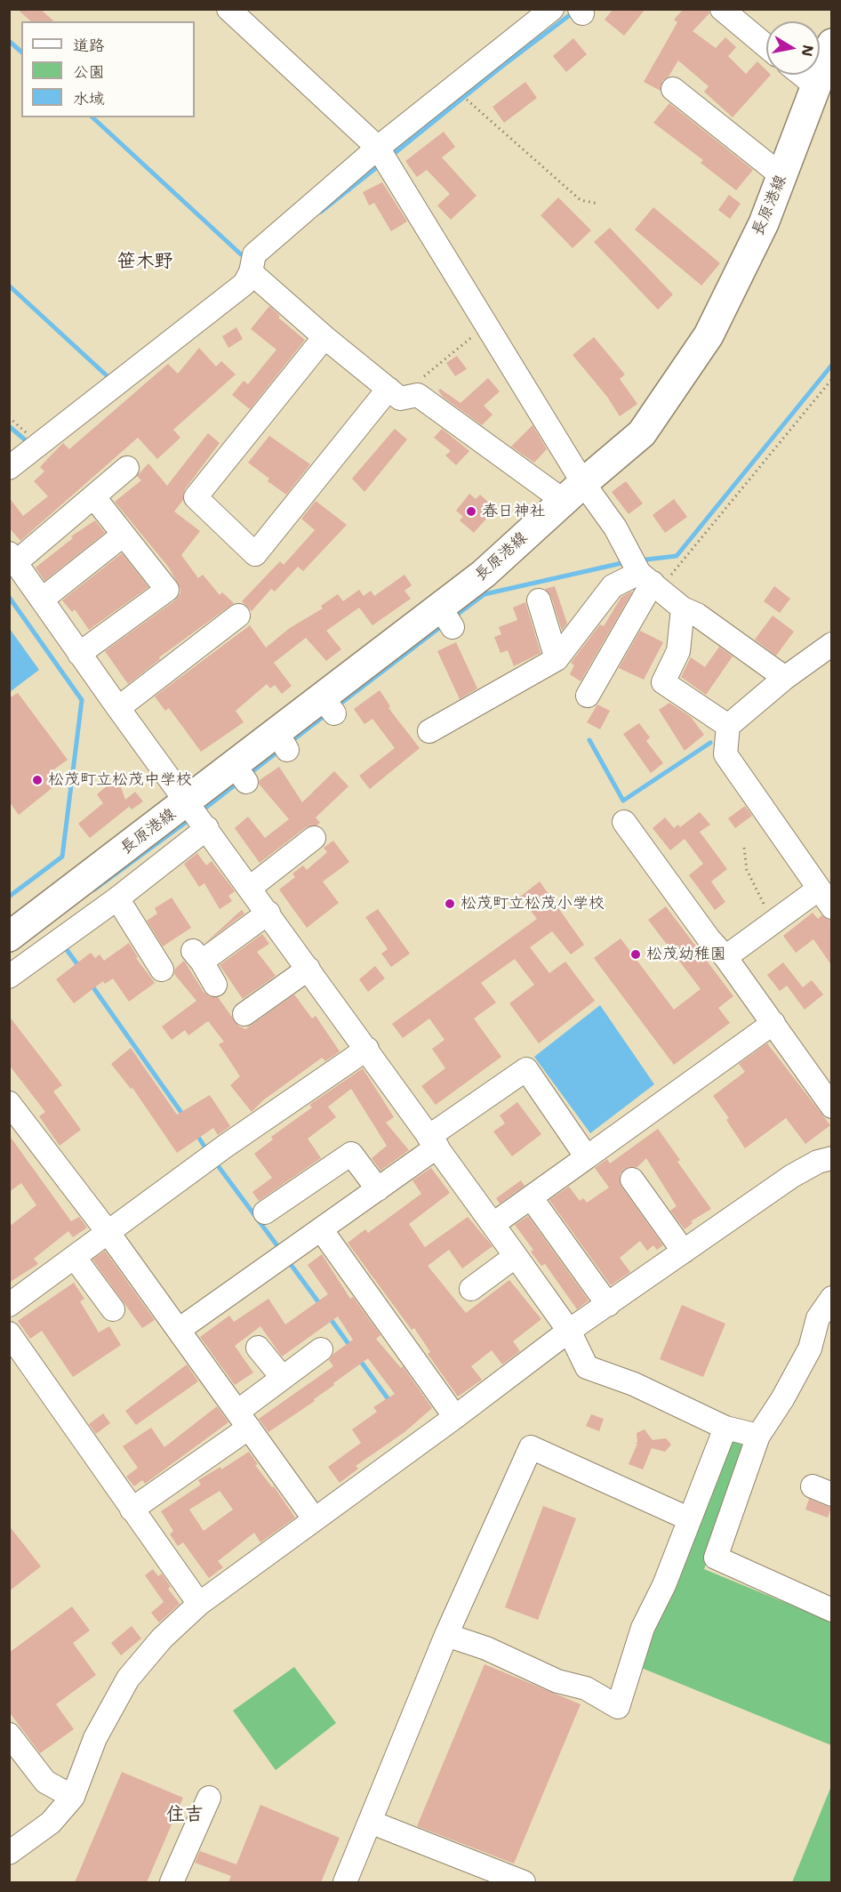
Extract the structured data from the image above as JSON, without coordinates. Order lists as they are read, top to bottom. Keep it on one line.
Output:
{"streets":{"main road":["長原港線"]},"districts":["笹木野","住吉"],"places":["春日神社","松茂町立松茂中学校","松茂町立松茂小学校","松茂幼稚園"],"legend":["道路","公園","水域"],"north":"right"}
